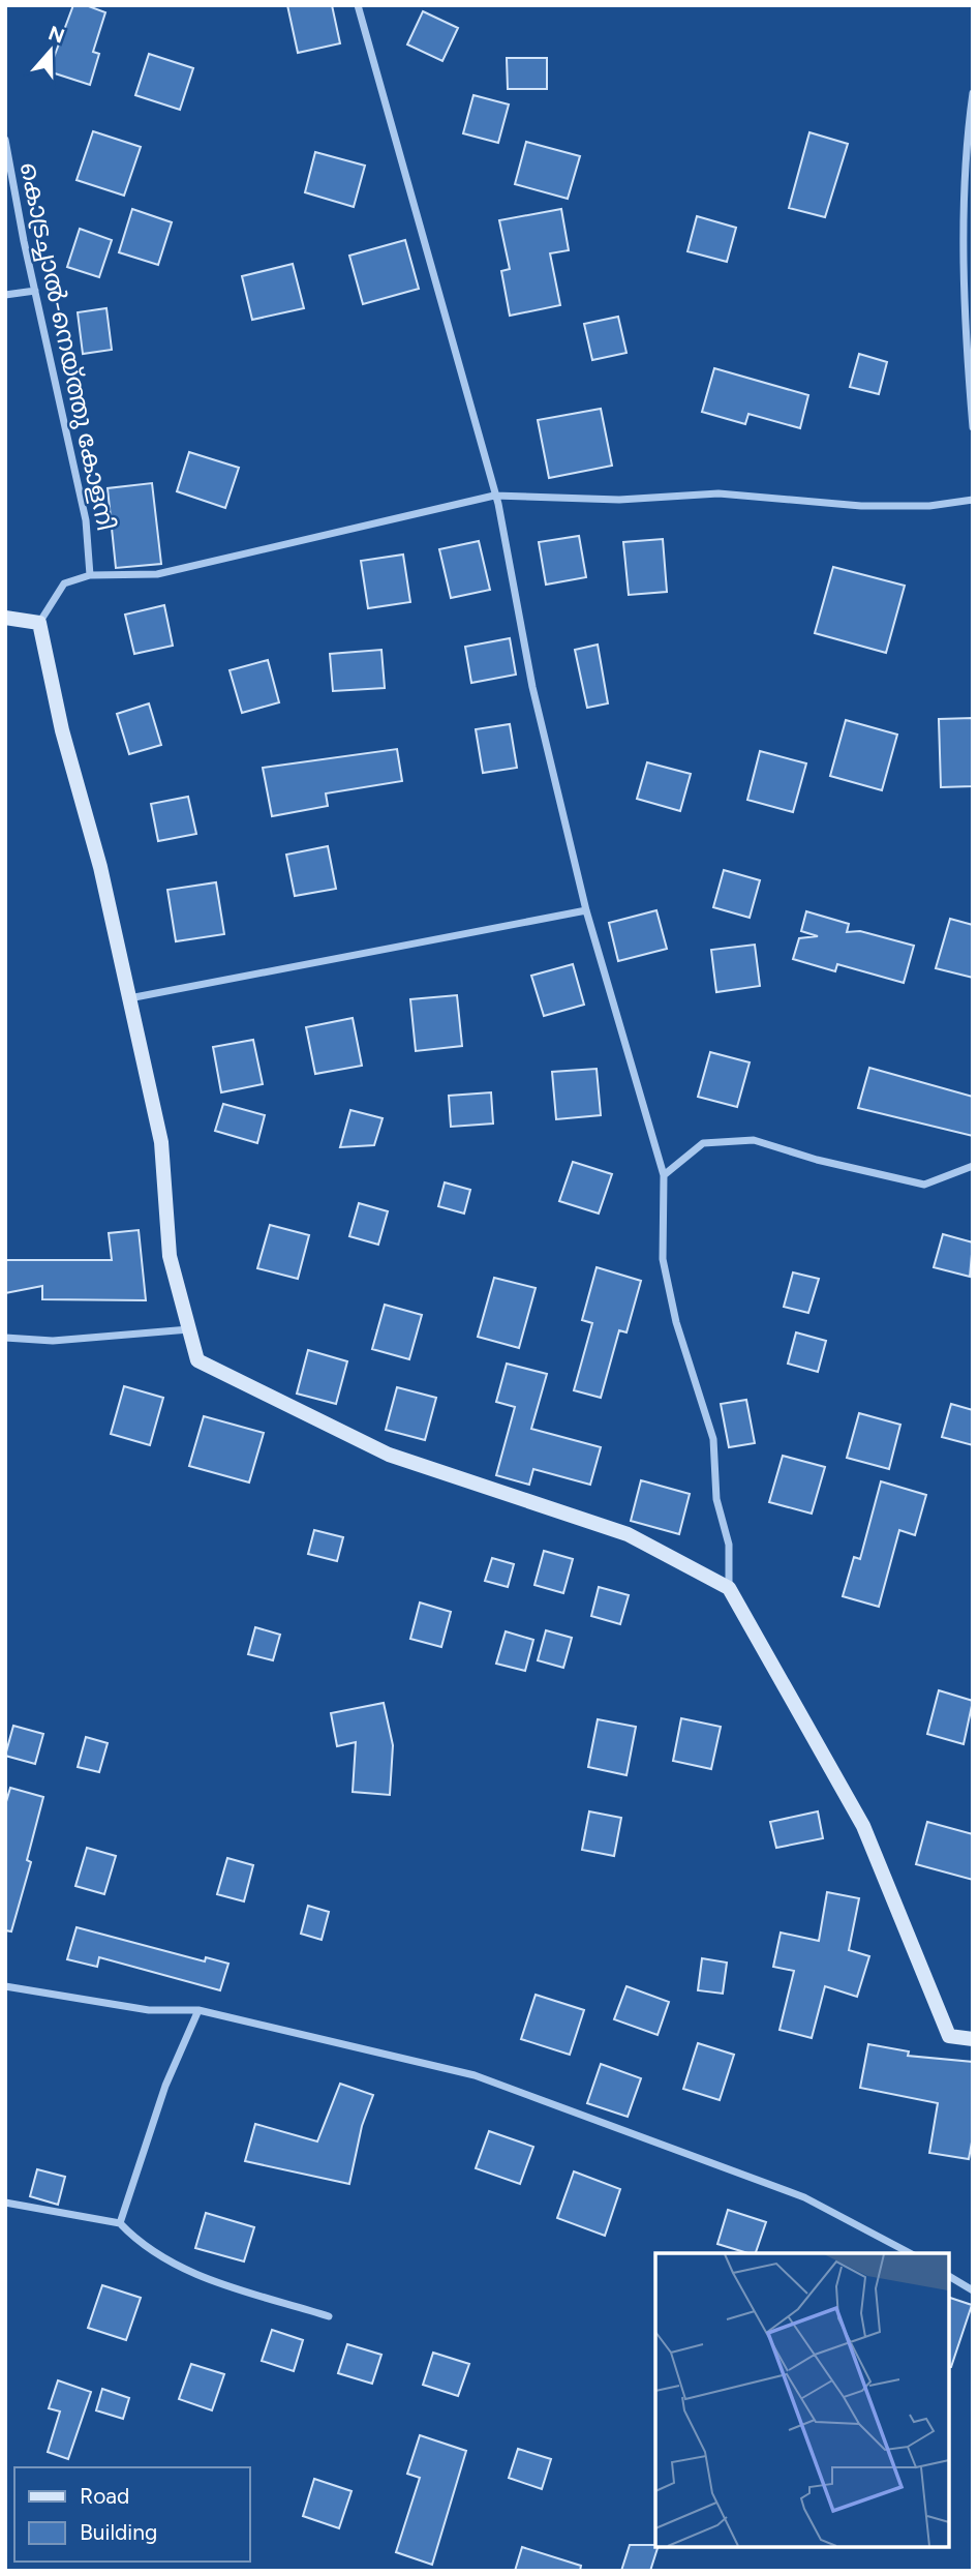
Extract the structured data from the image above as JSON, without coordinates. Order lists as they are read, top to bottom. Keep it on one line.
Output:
{"streets":{"street":["കൊട്രച്ചാൽ-നെയ്ത്തു കോളനി"]},"legend":["Road","Building"],"north":"top"}
